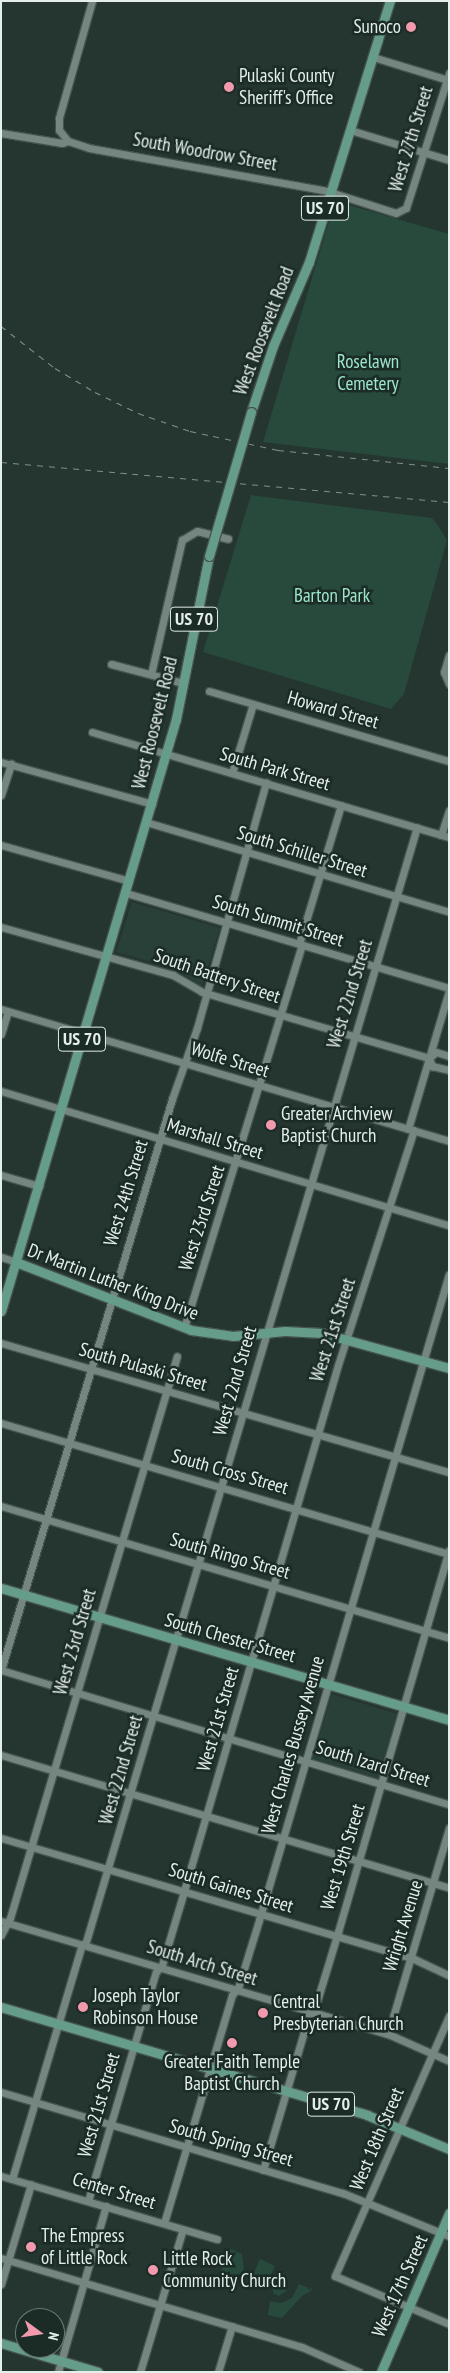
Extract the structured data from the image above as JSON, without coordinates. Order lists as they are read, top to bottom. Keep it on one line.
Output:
{"streets":{"main road":["US 70","West Roosevelt Road","Dr Martin Luther King Drive","South Chester Street","West 17th Street"],"street":["West 27th Street","South Woodrow Street","Howard Street","South Park Street","South Schiller Street","South Summit Street","South Battery Street","West 22nd Street","Wolfe Street","Marshall Street","West 24th Street","West 23rd Street","West 21st Street","South Pulaski Street","South Cross Street","South Ringo Street","West Charles Bussey Avenue","South Izard Street","West 19th Street","South Gaines Street","Wright Avenue","South Arch Street","West 18th Street","South Spring Street","Center Street"]},"crossings":[["West 27th Street","South Woodrow Street"],["South Woodrow Street","West Roosevelt Road"],["US 70","West 22nd Street"],["US 70","West 21st Street"],["US 70","West Charles Bussey Avenue"],["US 70","West 19th Street"],["US 70","West 18th Street"],["West Roosevelt Road","South Park Street"],["West Roosevelt Road","South Schiller Street"],["West Roosevelt Road","South Summit Street"],["West Roosevelt Road","South Battery Street"],["West Roosevelt Road","Wolfe Street"],["West Roosevelt Road","Marshall Street"],["West Roosevelt Road","Dr Martin Luther King Drive"],["South Park Street","West 22nd Street"],["South Park Street","West 24th Street"],["South Park Street","West 23rd Street"],["South Schiller Street","West 22nd Street"],["South Schiller Street","West 24th Street"],["South Schiller Street","West 23rd Street"],["South Summit Street","West 22nd Street"],["South Summit Street","West 24th Street"],["South Summit Street","West 23rd Street"],["South Summit Street","West 21st Street"],["South Battery Street","West 22nd Street"],["South Battery Street","West 24th Street"],["South Battery Street","West 23rd Street"],["South Battery Street","West 21st Street"],["West 22nd Street","Wolfe Street"],["West 22nd Street","Marshall Street"],["West 22nd Street","Dr Martin Luther King Drive"],["West 22nd Street","South Pulaski Street"],["West 22nd Street","South Cross Street"],["West 22nd Street","South Ringo Street"],["West 22nd Street","South Chester Street"],["West 22nd Street","South Izard Street"],["West 22nd Street","South Gaines Street"],["West 22nd Street","South Arch Street"],["West 22nd Street","South Spring Street"],["West 22nd Street","Center Street"],["Wolfe Street","West 24th Street"],["Wolfe Street","West 23rd Street"],["Wolfe Street","West 21st Street"],["Marshall Street","West 24th Street"],["Marshall Street","West 23rd Street"],["Marshall Street","West 21st Street"],["West 24th Street","Dr Martin Luther King Drive"],["West 24th Street","South Pulaski Street"],["West 24th Street","South Cross Street"],["West 24th Street","South Ringo Street"],["West 24th Street","South Chester Street"],["West 24th Street","South Izard Street"],["West 23rd Street","Dr Martin Luther King Drive"],["West 23rd Street","South Pulaski Street"],["West 23rd Street","South Cross Street"],["West 23rd Street","South Ringo Street"],["West 23rd Street","South Chester Street"],["West 23rd Street","South Izard Street"],["West 23rd Street","South Gaines Street"],["West 23rd Street","South Arch Street"],["Dr Martin Luther King Drive","West 21st Street"],["Dr Martin Luther King Drive","West Charles Bussey Avenue"],["West 21st Street","South Pulaski Street"],["West 21st Street","South Cross Street"],["West 21st Street","South Ringo Street"],["West 21st Street","South Chester Street"],["West 21st Street","South Izard Street"],["West 21st Street","South Gaines Street"],["West 21st Street","South Arch Street"],["West 21st Street","South Spring Street"],["West 21st Street","Center Street"],["South Pulaski Street","West Charles Bussey Avenue"],["South Cross Street","West Charles Bussey Avenue"],["South Cross Street","West 19th Street"],["South Ringo Street","West Charles Bussey Avenue"],["South Ringo Street","West 19th Street"],["South Chester Street","West Charles Bussey Avenue"],["South Chester Street","West 19th Street"],["West Charles Bussey Avenue","South Izard Street"],["West Charles Bussey Avenue","South Gaines Street"],["West Charles Bussey Avenue","South Arch Street"],["West Charles Bussey Avenue","South Spring Street"],["West Charles Bussey Avenue","Center Street"],["South Izard Street","West 19th Street"],["West 19th Street","South Gaines Street"],["West 19th Street","South Arch Street"],["West 19th Street","South Spring Street"],["South Gaines Street","Wright Avenue"],["Wright Avenue","South Arch Street"],["South Arch Street","West 18th Street"],["West 18th Street","South Spring Street"],["West 18th Street","West 17th Street"],["South Spring Street","West 17th Street"]],"parks":["Roselawn Cemetery","Barton Park"],"places":["Sunoco","Pulaski County Sheriff's Office","Greater Archview Baptist Church","Joseph Taylor Robinson House","Central Presbyterian Church","Greater Faith Temple Baptist Church","The Empress of Little Rock","Little Rock Community Church"],"north":"right"}
